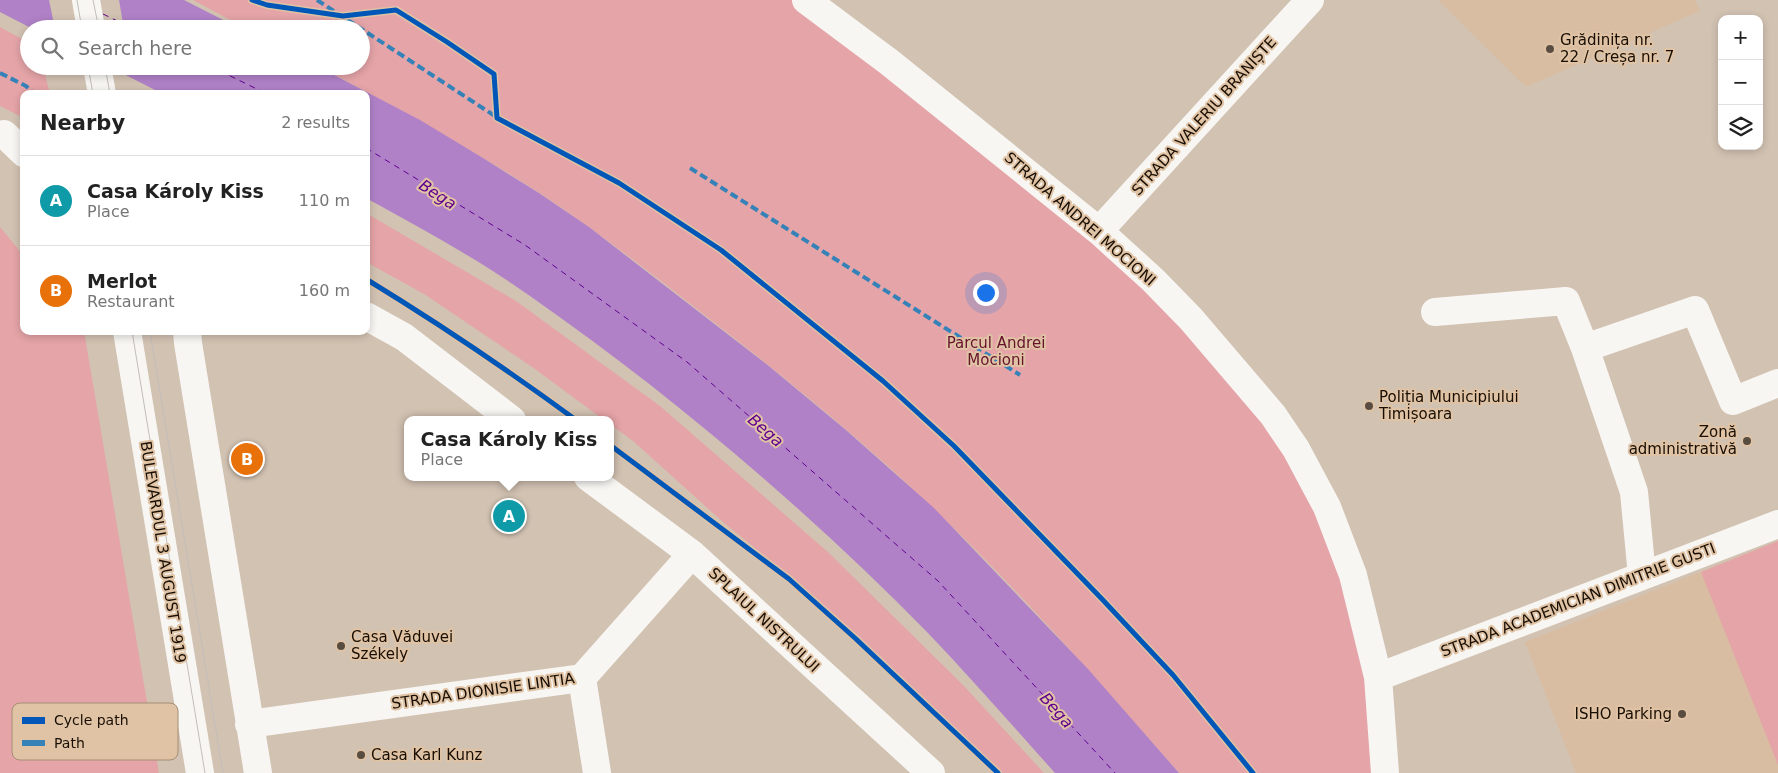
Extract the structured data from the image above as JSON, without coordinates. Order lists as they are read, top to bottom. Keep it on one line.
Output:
{"streets":{"street":["STRADA VALERIU BRANIȘTE","STRADA ANDREI MOCIONI","BULEVARDUL 3 AUGUST 1919","STRADA ACADEMICIAN DIMITRIE GUSTI","SPLAIUL NISTRULUI","STRADA DIONISIE LINTIA"]},"crossings":[["STRADA VALERIU BRANIȘTE","STRADA ANDREI MOCIONI"],["STRADA ANDREI MOCIONI","STRADA ACADEMICIAN DIMITRIE GUSTI"],["SPLAIUL NISTRULUI","STRADA DIONISIE LINTIA"]],"water":["Bega"],"parks":["Parcul Andrei Mocioni"],"places":["Grădinița nr. 22 / Creșa nr. 7","Poliția Municipiului Timișoara","Zonă administrativă","Casa Văduvei Székely","ISHO Parking","Casa Karl Kunz"],"legend":["Cycle path","Path"],"page":{"map_buttons":["+","−"],"search":"Search here","heading":["Nearby","2 results"],"list":[{"mark":"A","name":"Casa Károly Kiss","note":"Place","value":"110 m"},{"mark":"B","name":"Merlot","note":"Restaurant","value":"160 m"}],"popup":["Casa Károly Kiss","Place"],"pins":["B","A"]}}
